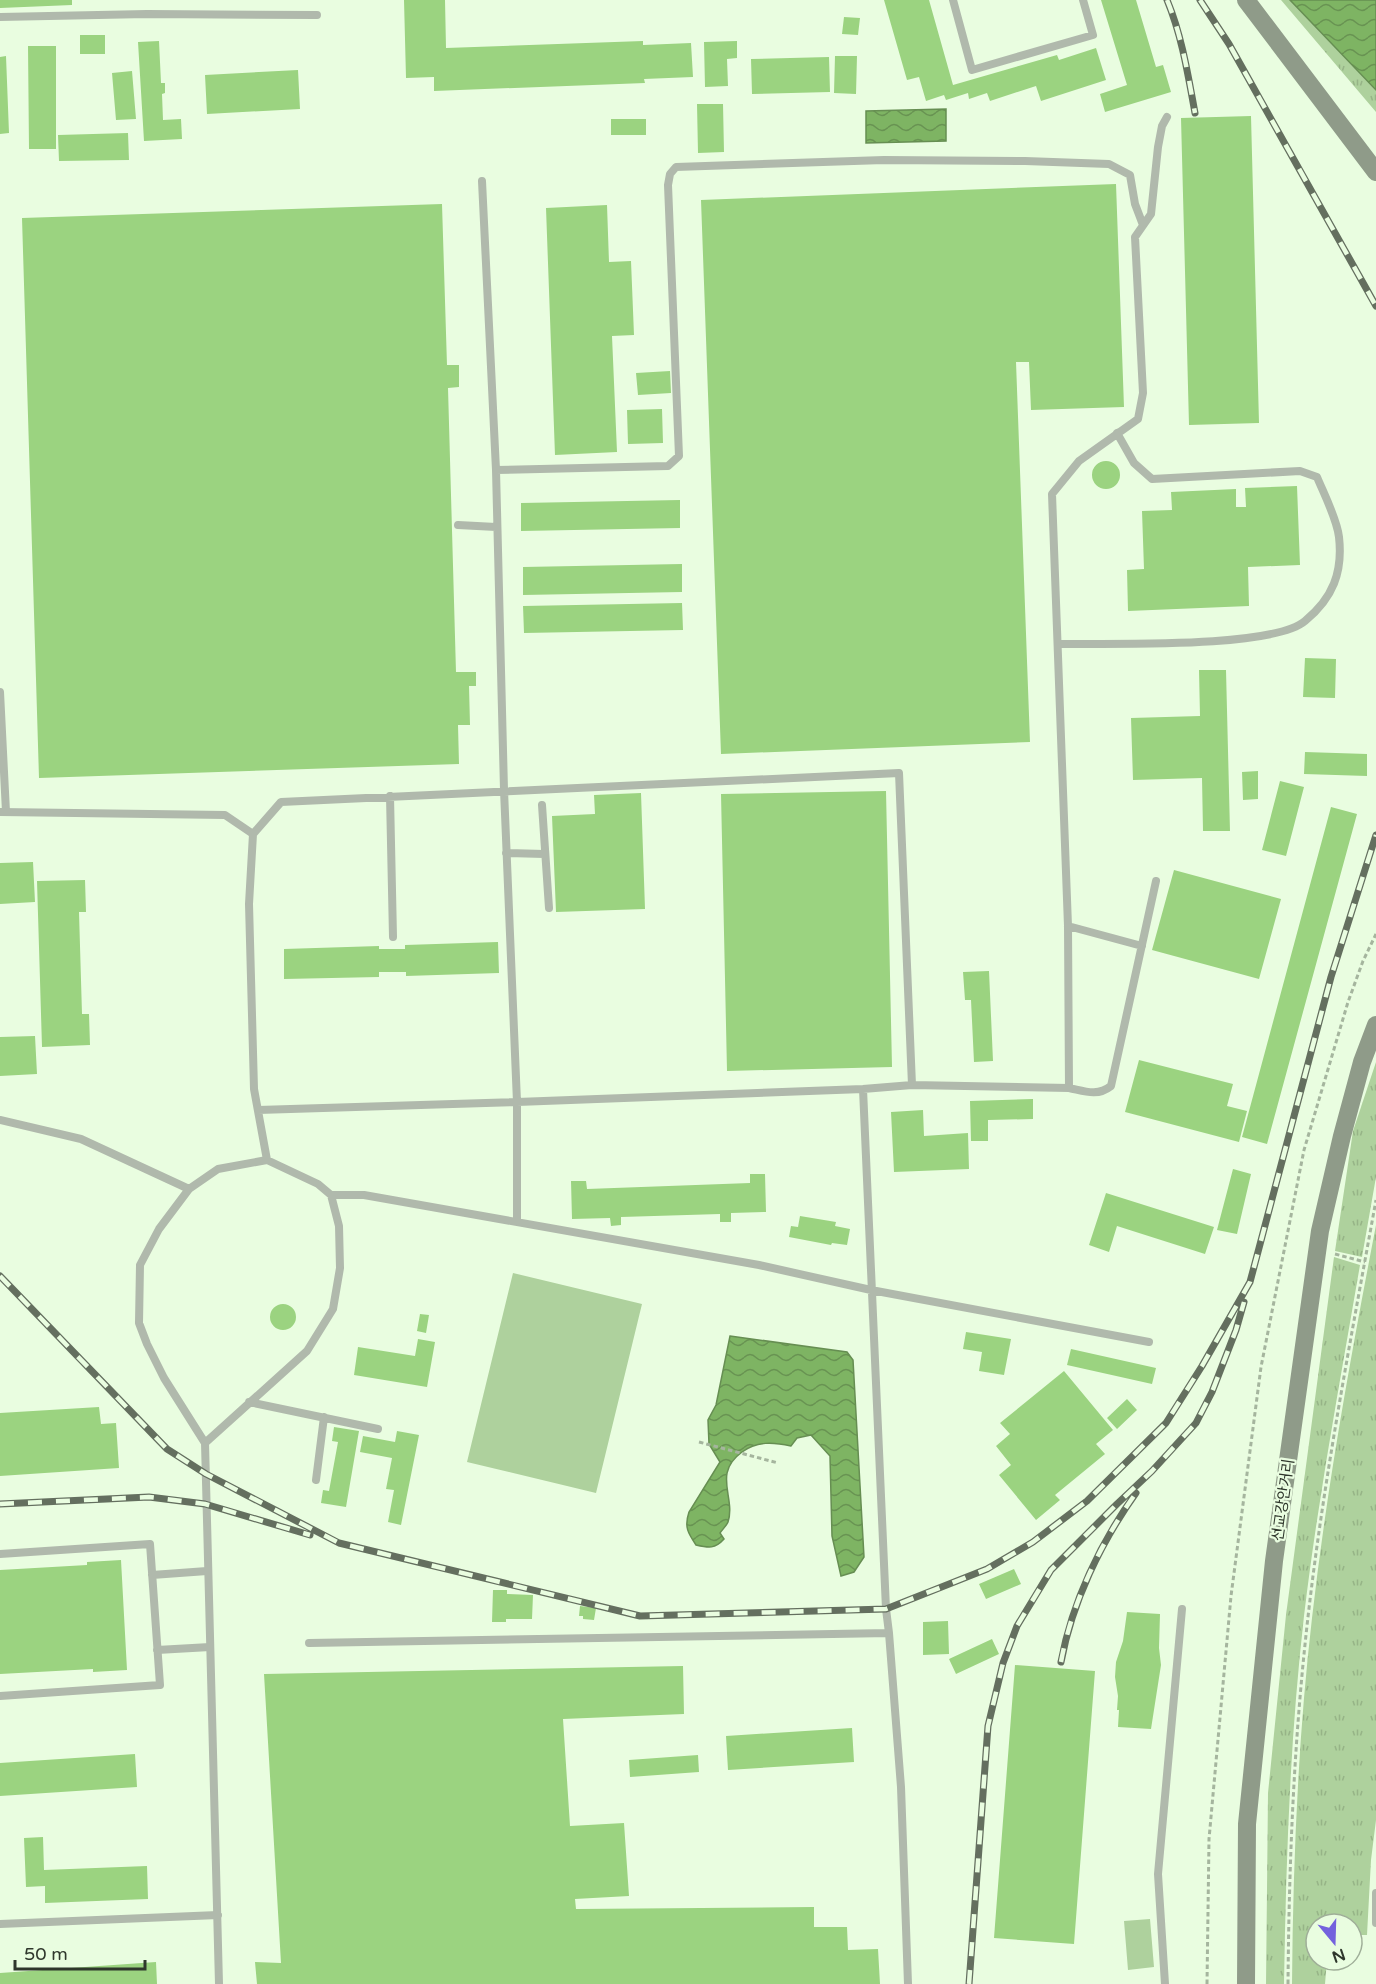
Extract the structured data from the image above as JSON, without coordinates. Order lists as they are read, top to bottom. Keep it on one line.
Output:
{"streets":{"main road":["선교강안거리"]},"scale_bar":"50 m","north":"bottom"}
